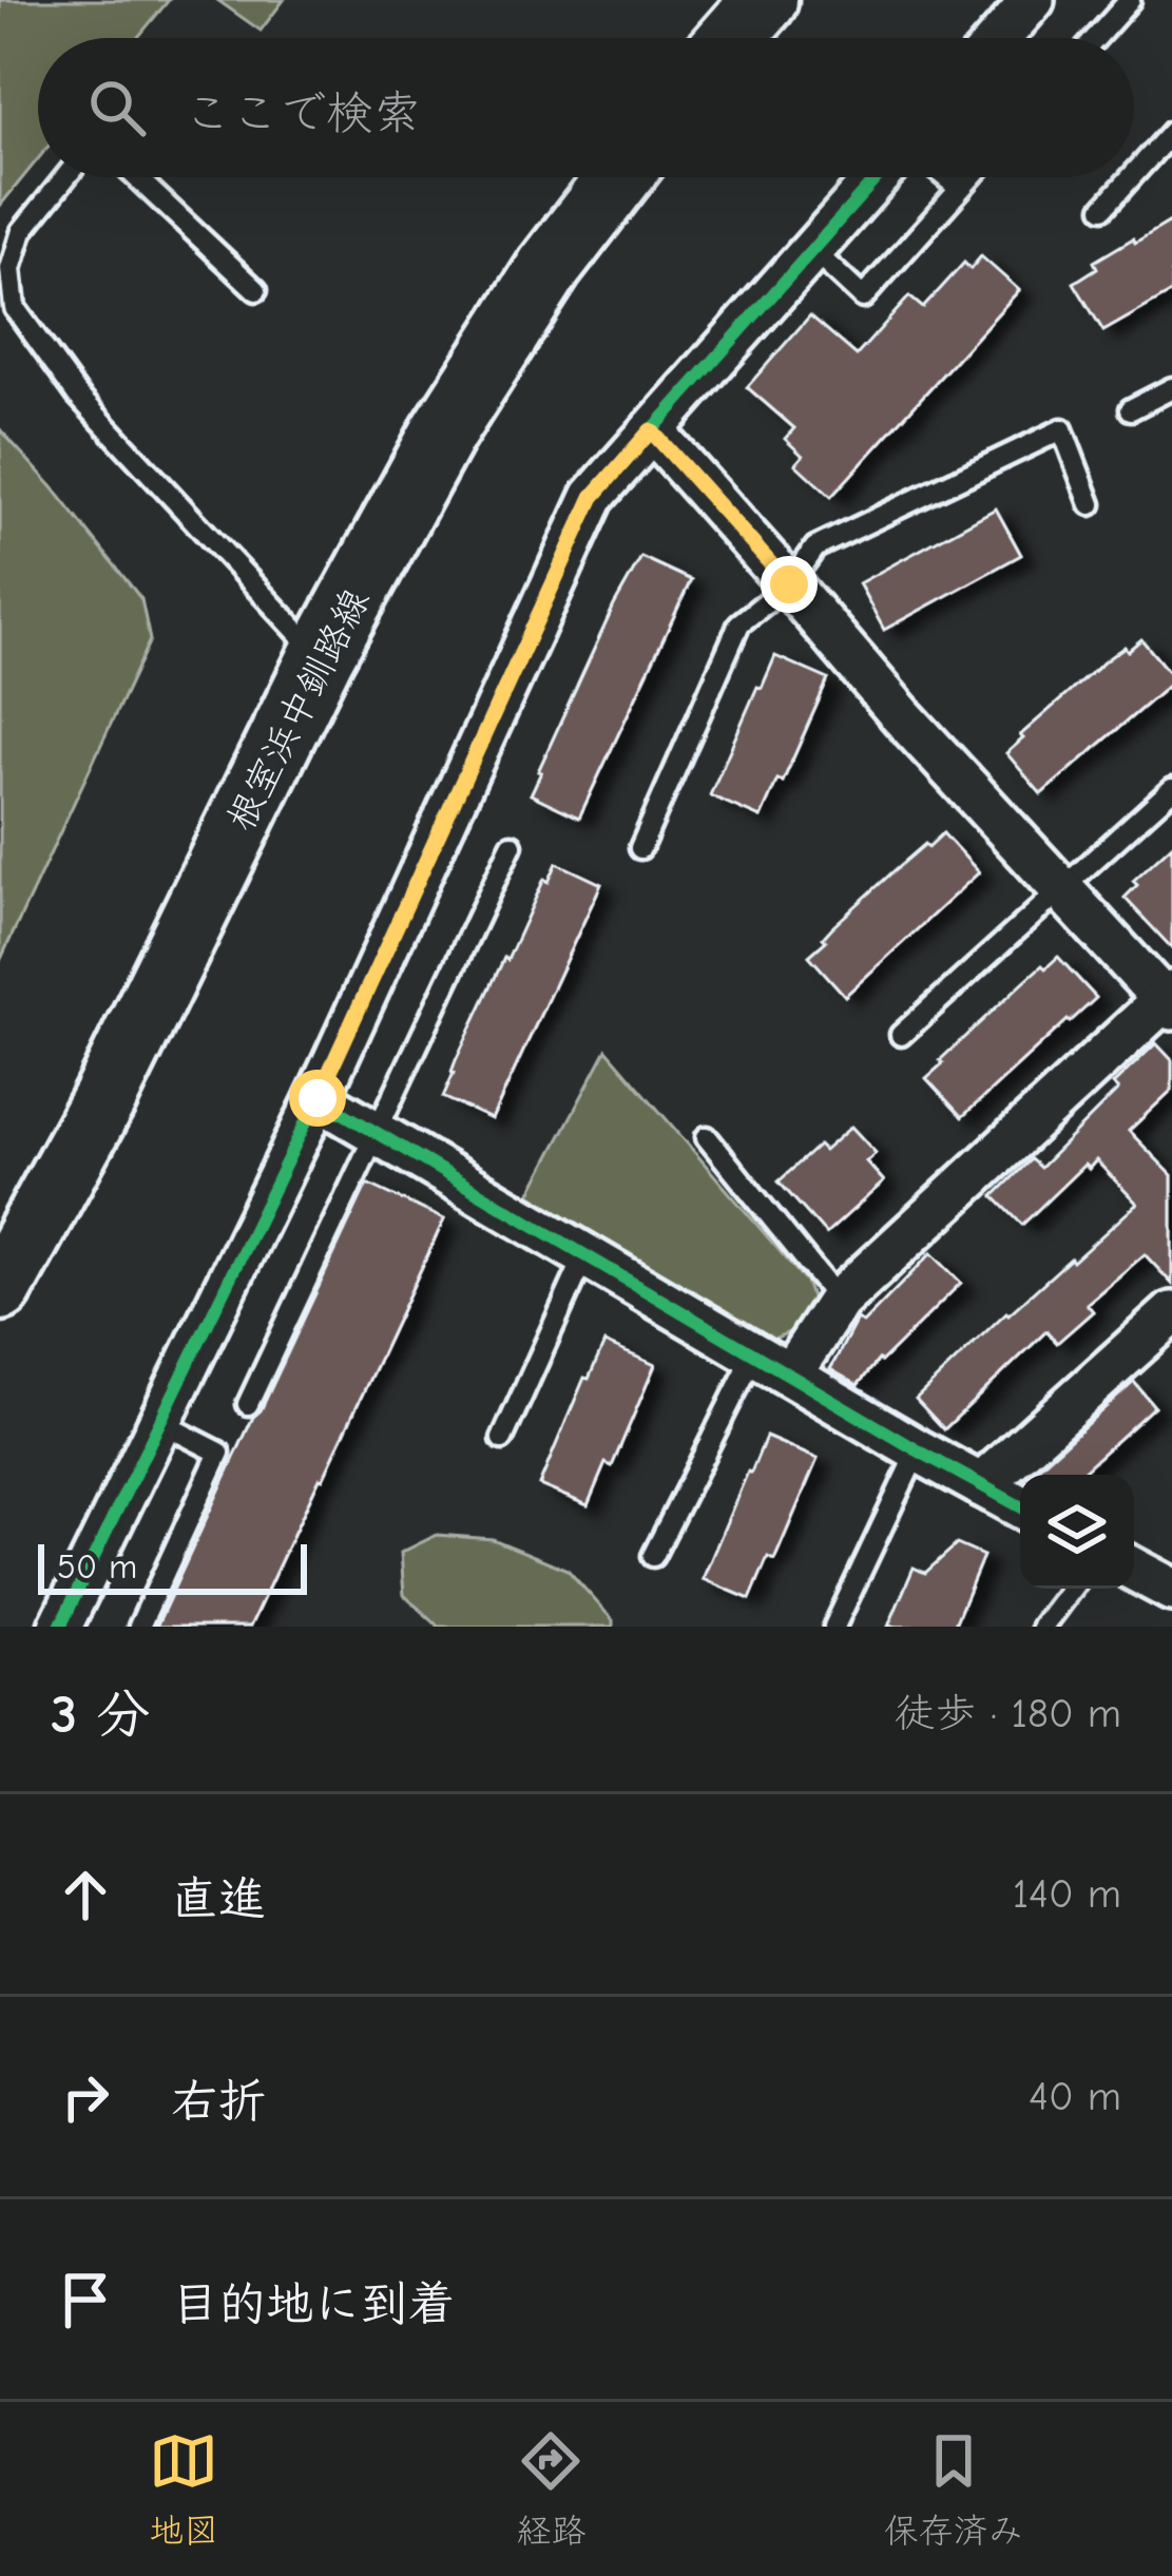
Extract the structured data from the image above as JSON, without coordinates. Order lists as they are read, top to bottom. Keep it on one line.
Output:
{"streets":{"main road":["根室浜中釧路線"]},"scale_bar":"50 m","page":{"search":"ここで検索","scale":"50 m","heading":["3 分","徒歩 · 180 m"],"list":[["直進","140 m"],["右折","40 m"],"目的地に到着"],"nav":["地図","経路","保存済み"]}}
